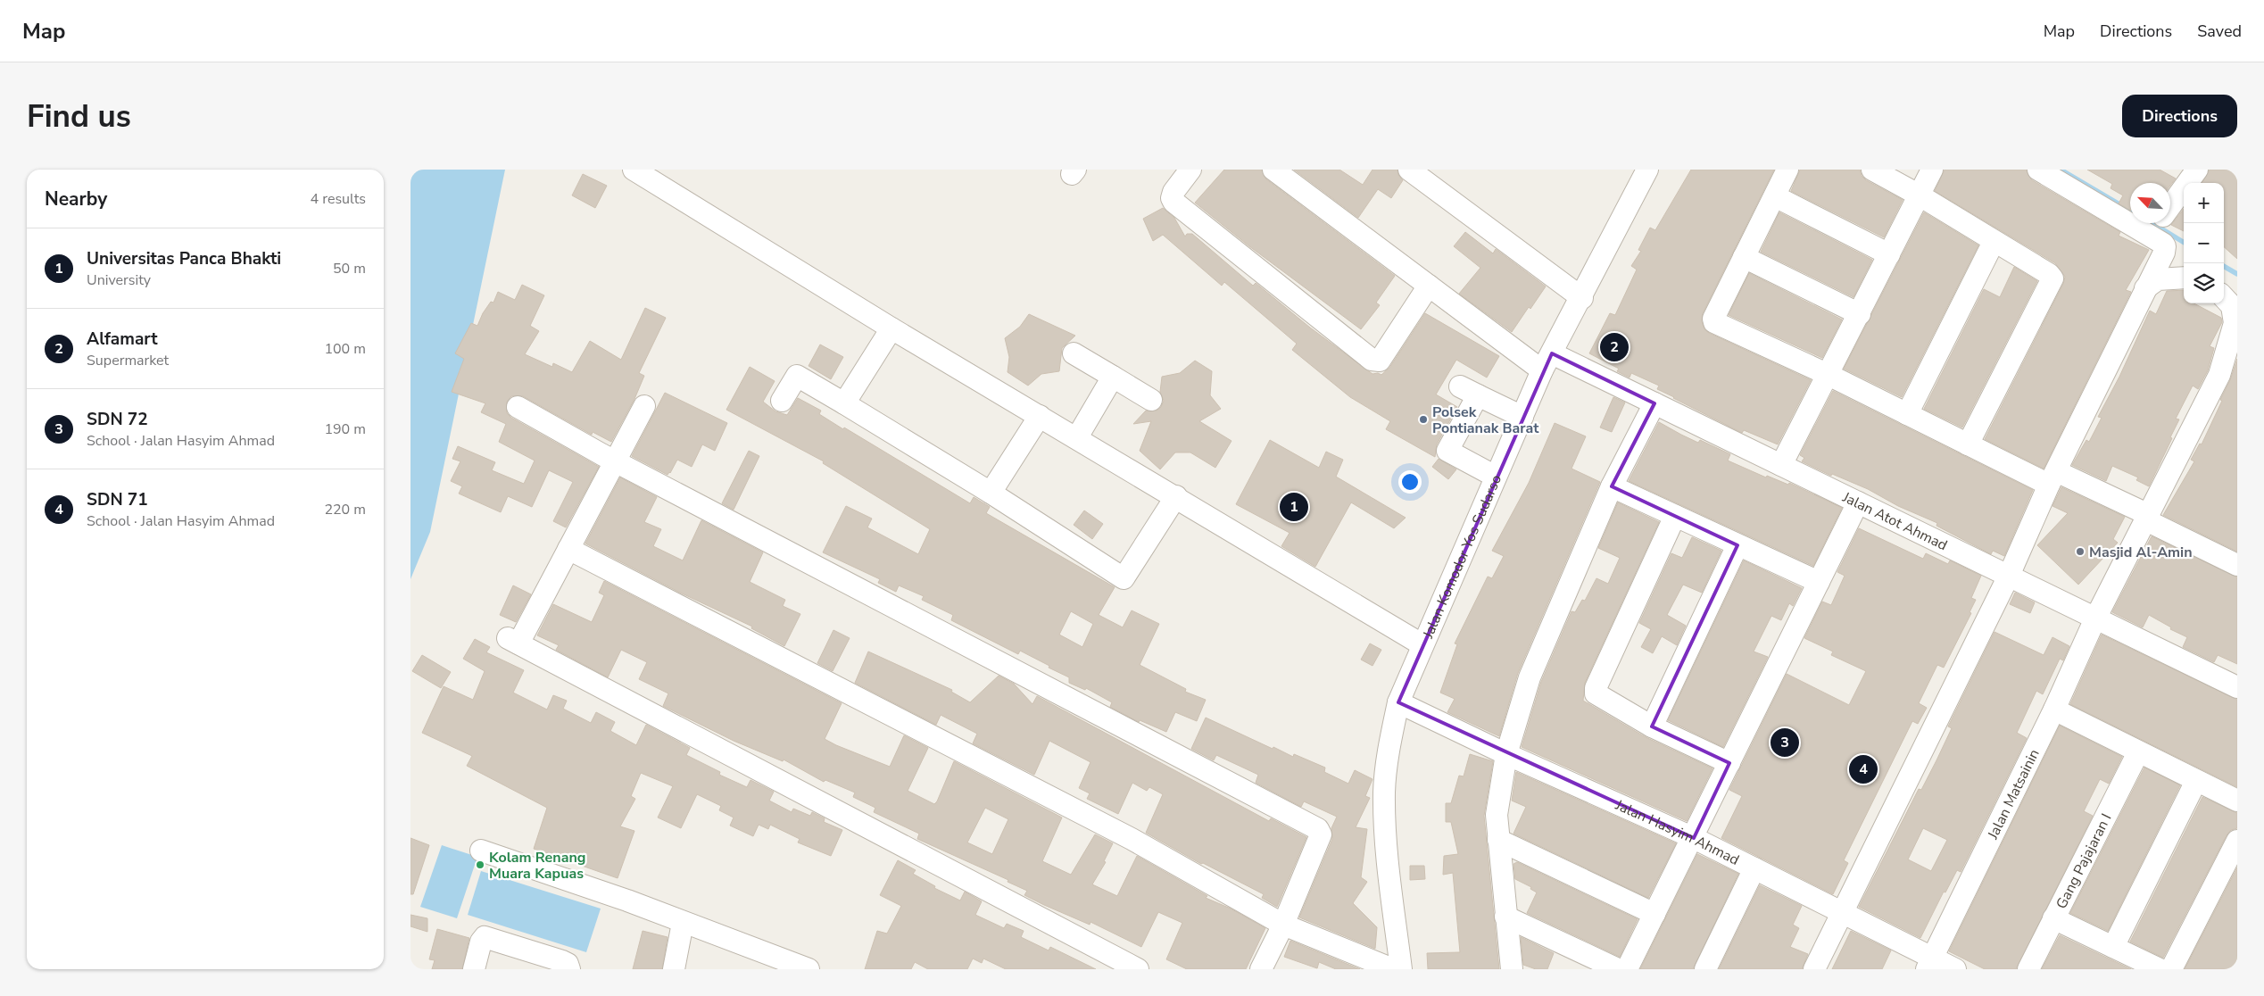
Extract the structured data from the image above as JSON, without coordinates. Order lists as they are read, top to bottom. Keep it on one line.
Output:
{"streets":{"street":["Jalan Atot Ahmad","Jalan Komodor Yos Sudarso","Jalan Matsainin","Jalan Hasyim Ahmad","Gang Pajajaran I"]},"crossings":[["Jalan Atot Ahmad","Jalan Komodor Yos Sudarso"],["Jalan Atot Ahmad","Jalan Matsainin"],["Jalan Komodor Yos Sudarso","Jalan Hasyim Ahmad"],["Jalan Matsainin","Jalan Hasyim Ahmad"]],"places":["Polsek Pontianak Barat","Masjid Al-Amin","Kolam Renang Muara Kapuas"],"north":"top left","page":{"header":"Map","nav":["Map","Directions","Saved"],"buttons":"Directions","title":"Find us","heading":["Nearby","4 results"],"map_buttons":["+","−"],"list":[{"mark":"1","name":"Universitas Panca Bhakti","note":"University","value":"50 m"},{"mark":"2","name":"Alfamart","note":"Supermarket","value":"100 m"},{"mark":"3","name":"SDN 72","note":"School · Jalan Hasyim Ahmad","value":"190 m"},{"mark":"4","name":"SDN 71","note":"School · Jalan Hasyim Ahmad","value":"220 m"}],"pins":["2","1","3","4"]}}
